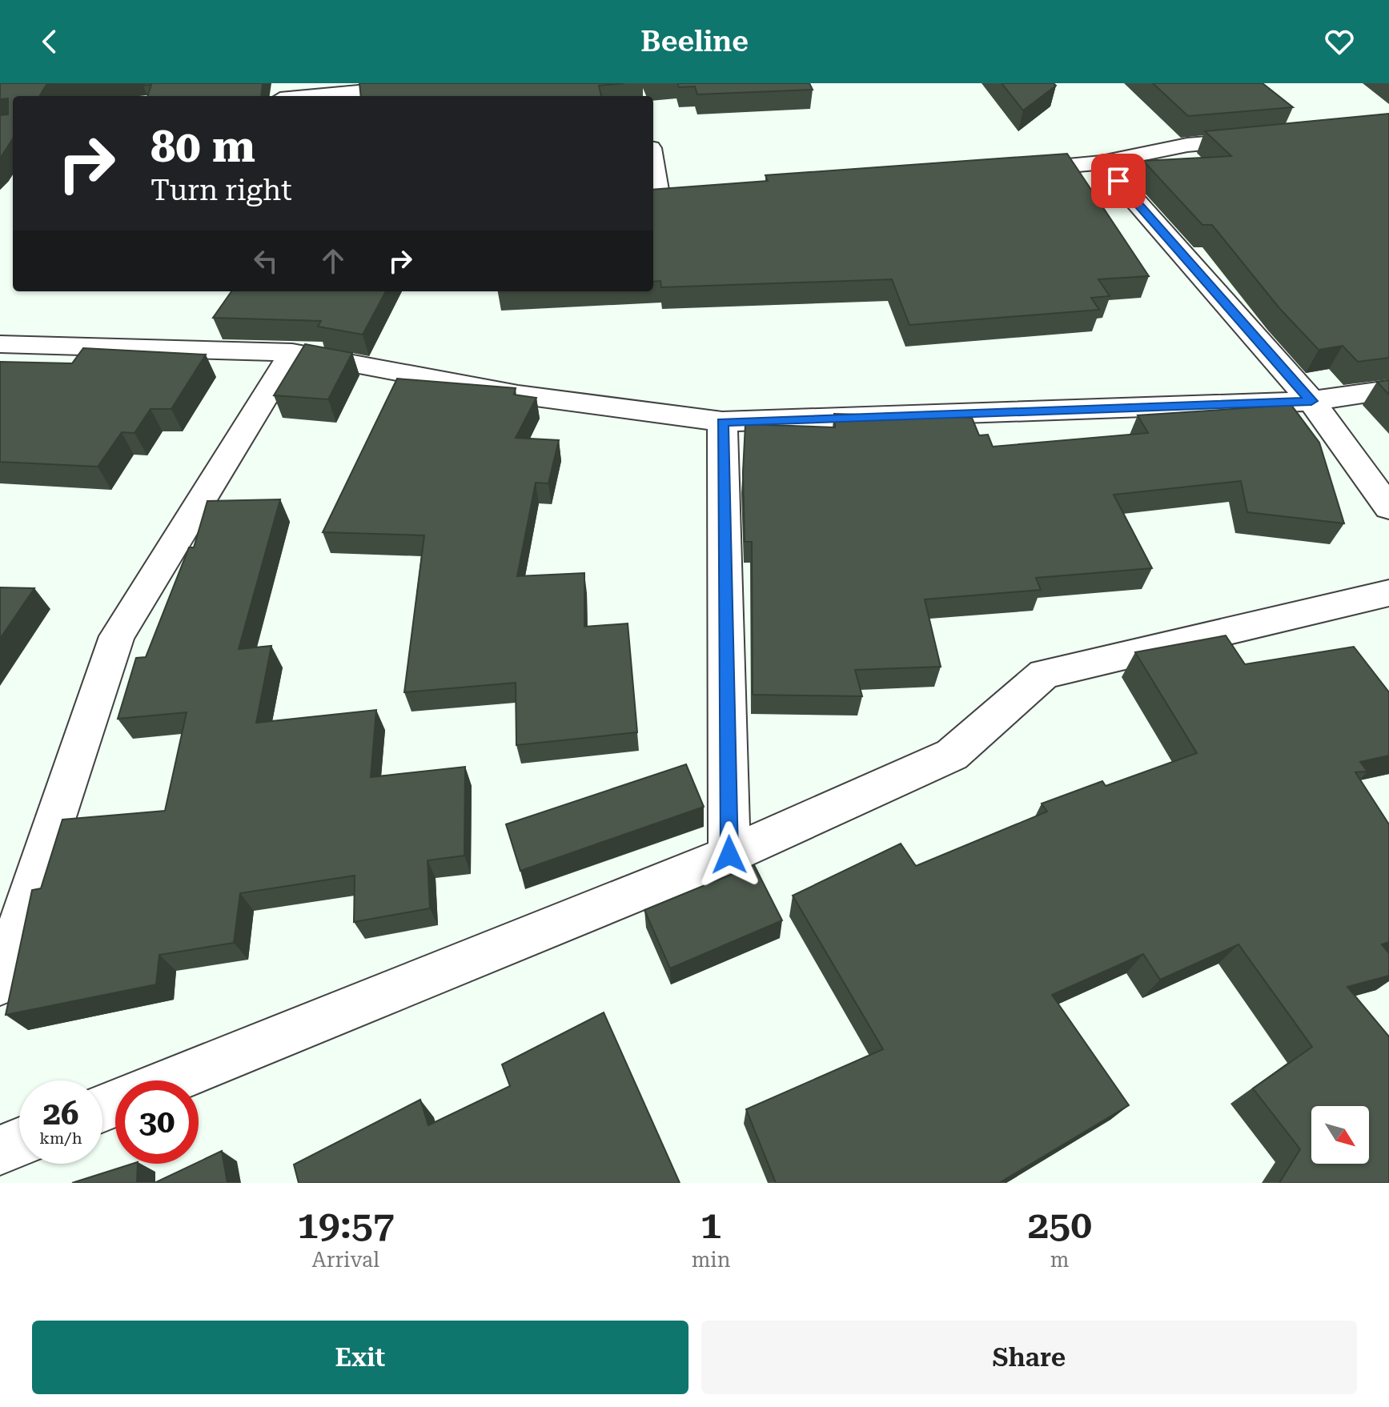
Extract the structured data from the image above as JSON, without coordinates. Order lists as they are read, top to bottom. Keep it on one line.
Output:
{"north":"bottom right","page":{"header":"Beeline","turn":["80 m","Turn right"],"speed":"26 km/h","limit":"30","eta":["19:57","Arrival","1","min","250","m"],"buttons":["Exit","Share"]}}
